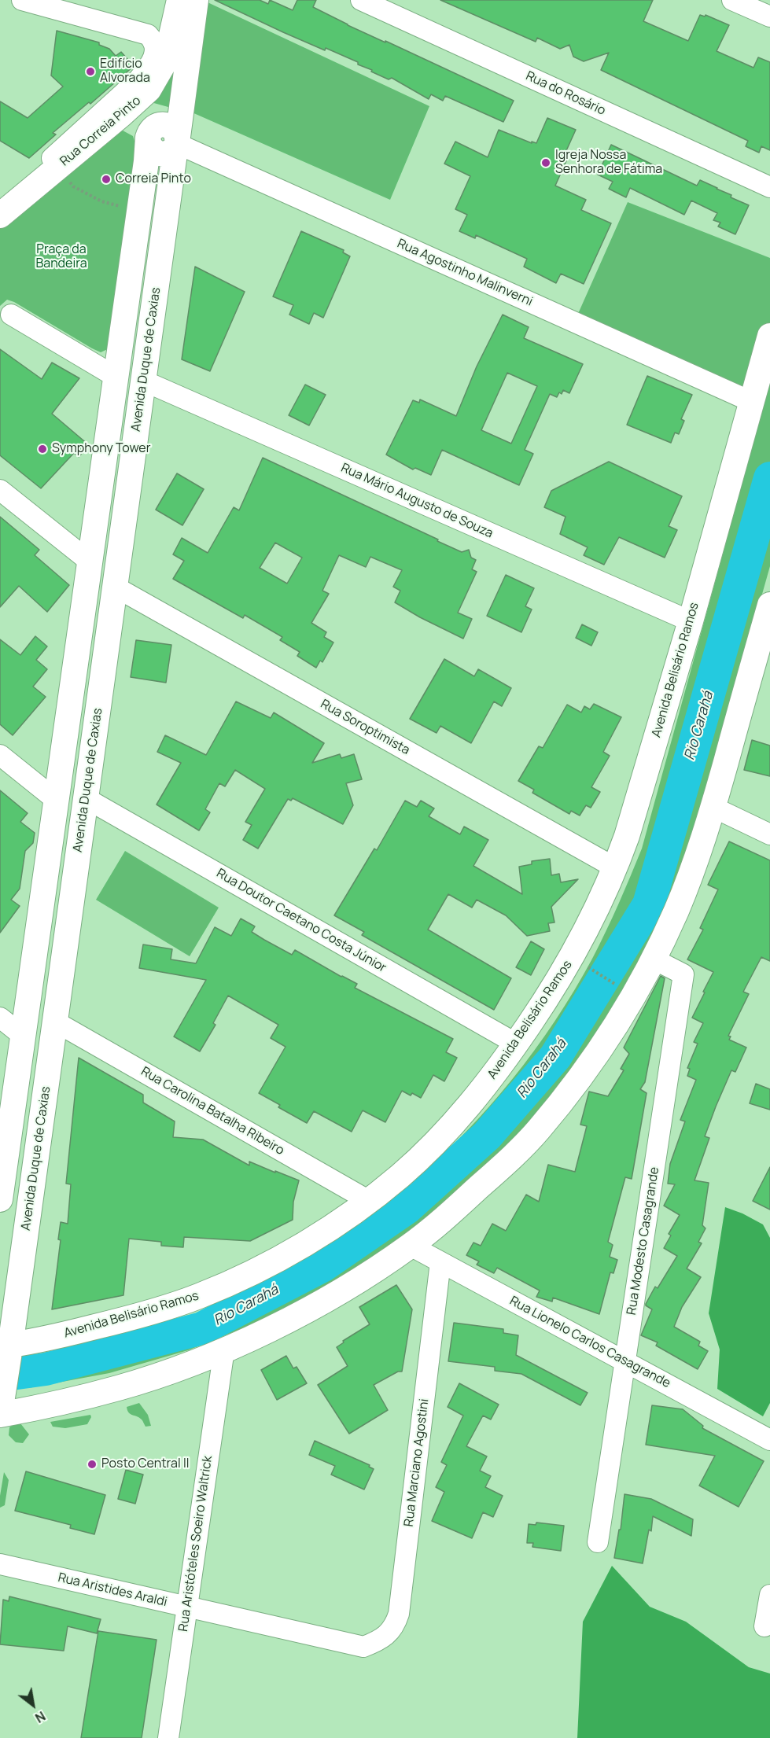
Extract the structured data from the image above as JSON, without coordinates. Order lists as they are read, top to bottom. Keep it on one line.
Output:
{"streets":{"main road":["Rua Correia Pinto","Avenida Duque de Caxias","Avenida Belisário Ramos"],"street":["Rua do Rosário","Rua Agostinho Malinverni","Rua Mário Augusto de Souza","Rua Soroptimista","Rua Doutor Caetano Costa Júnior","Rua Carolina Batalha Ribeiro","Rua Modesto Casagrande","Rua Lionelo Carlos Casagrande","Rua Marciano Agostini","Rua Aristóteles Soeiro Waltrick","Rua Aristides Araldi"]},"crossings":[["Rua Agostinho Malinverni","Avenida Duque de Caxias"],["Rua Agostinho Malinverni","Avenida Belisário Ramos"],["Avenida Duque de Caxias","Rua Mário Augusto de Souza"],["Avenida Duque de Caxias","Avenida Belisário Ramos"],["Avenida Duque de Caxias","Rua Soroptimista"],["Avenida Duque de Caxias","Rua Doutor Caetano Costa Júnior"],["Avenida Duque de Caxias","Rua Carolina Batalha Ribeiro"],["Rua Mário Augusto de Souza","Avenida Belisário Ramos"],["Avenida Belisário Ramos","Rua Soroptimista"],["Avenida Belisário Ramos","Rua Doutor Caetano Costa Júnior"],["Avenida Belisário Ramos","Rua Carolina Batalha Ribeiro"],["Rua Modesto Casagrande","Rua Lionelo Carlos Casagrande"],["Rua Lionelo Carlos Casagrande","Rua Marciano Agostini"],["Rua Marciano Agostini","Rua Aristides Araldi"],["Rua Aristóteles Soeiro Waltrick","Rua Aristides Araldi"]],"water":["Rio Carahá"],"parks":["Praça da Bandeira"],"places":["Edifício Alvorada","Igreja Nossa Senhora de Fátima","Correia Pinto","Symphony Tower","Posto Central II"],"north":"bottom right"}
